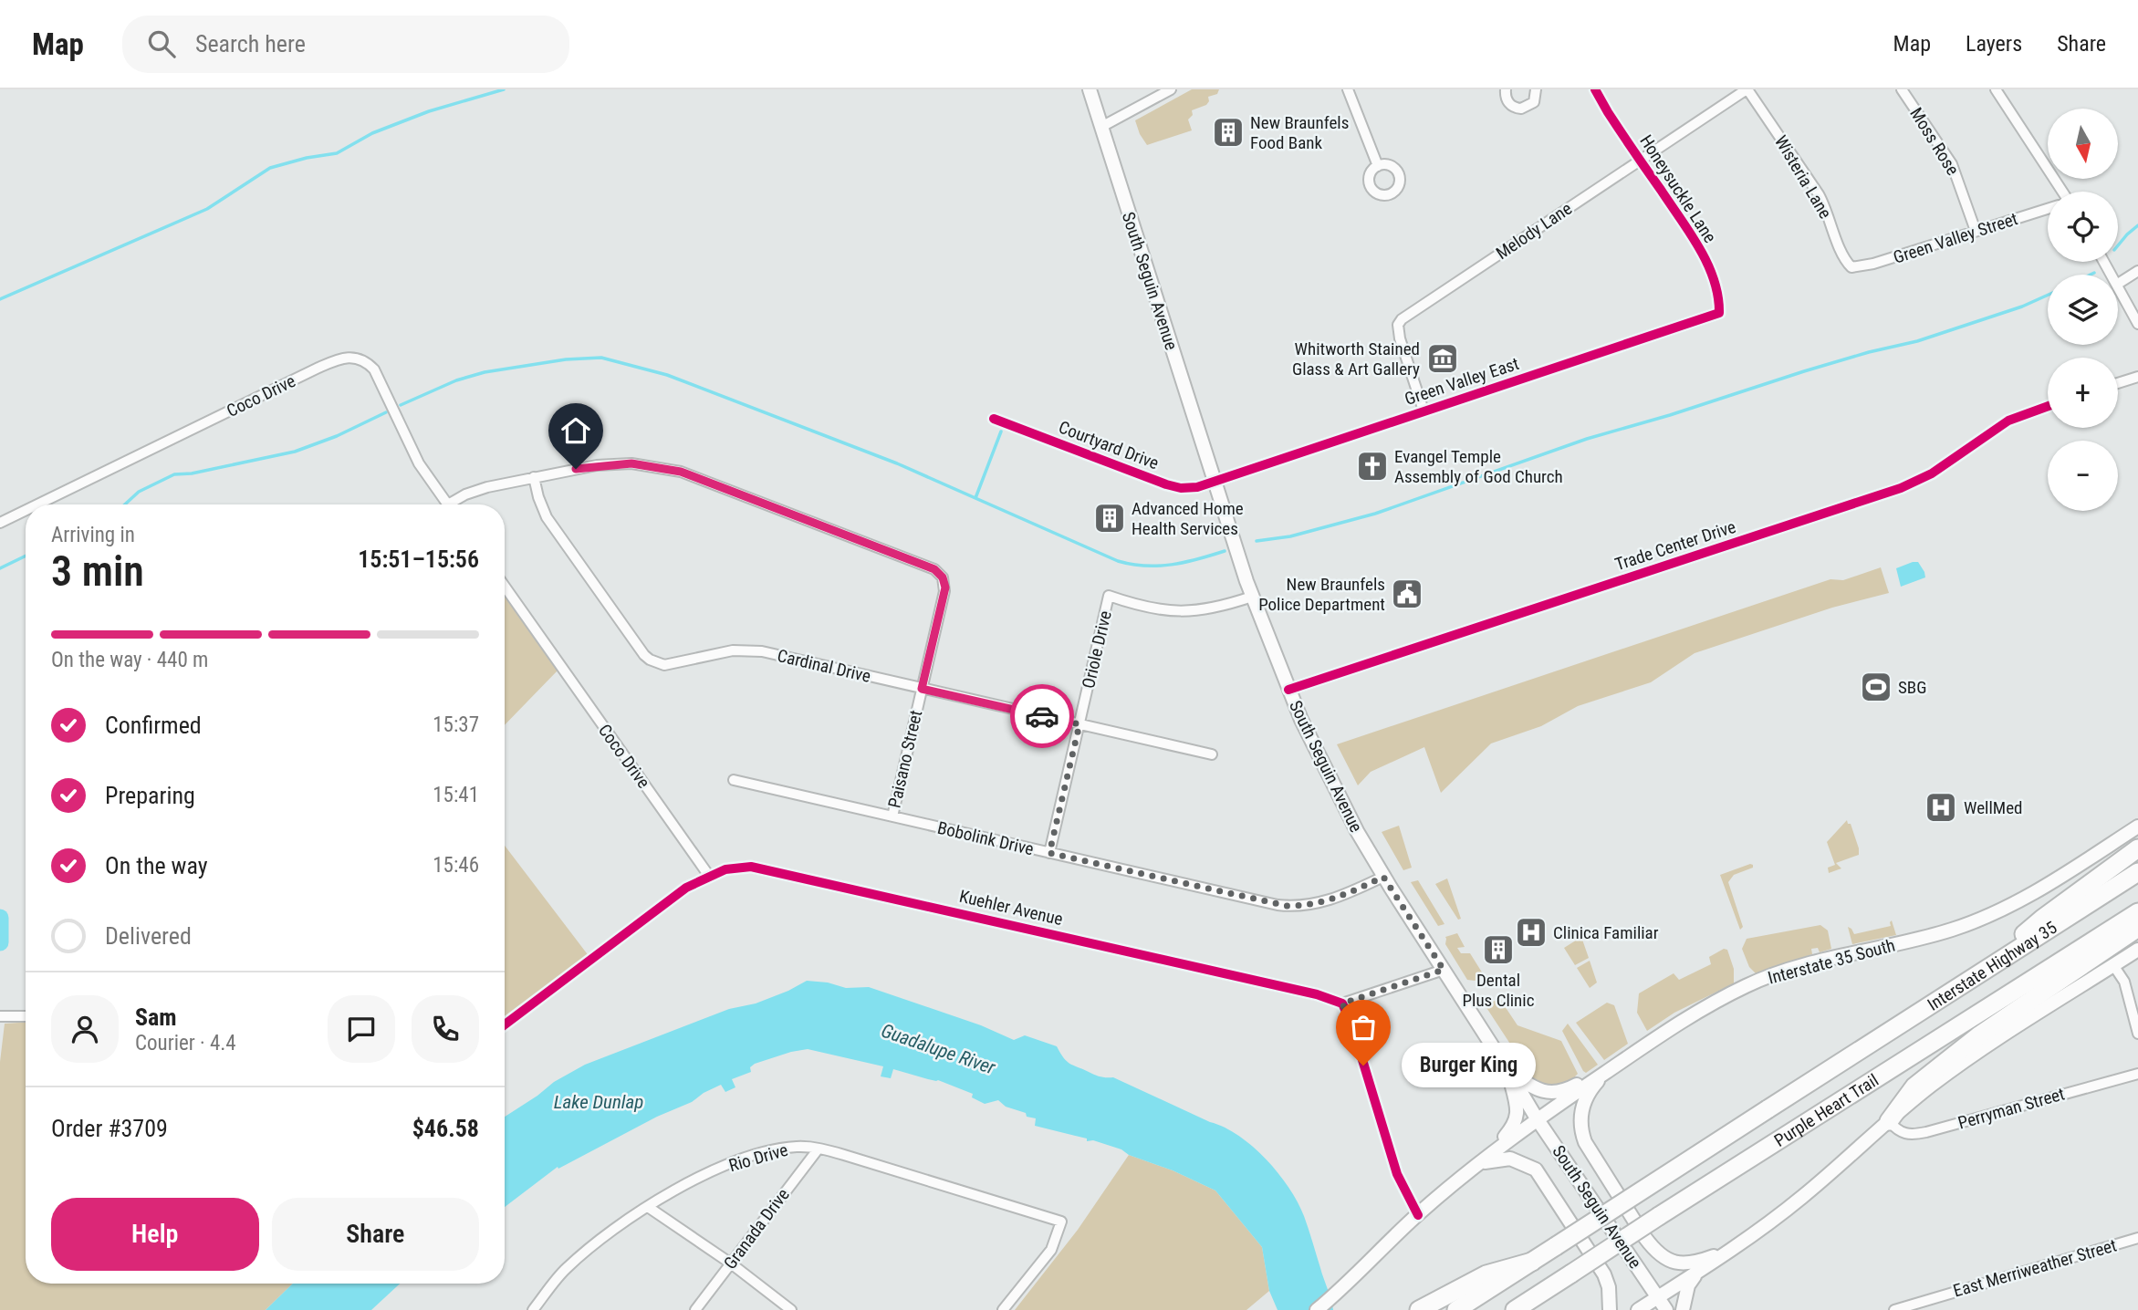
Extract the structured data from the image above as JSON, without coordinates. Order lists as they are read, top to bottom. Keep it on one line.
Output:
{"streets":{"highway":["Interstate Highway 35","Purple Heart Trail"],"main road":["South Seguin Avenue","Interstate 35 South"],"street":["Moss Rose","Wisteria Lane","Honeysuckle Lane","Melody Lane","Green Valley Street","Green Valley East","Coco Drive","Courtyard Drive","Trade Center Drive","Oriole Drive","Cardinal Drive","Paisano Street","Bobolink Drive","Kuehler Avenue","Perryman Street","Rio Drive","Granada Drive","East Merriweather Street"]},"crossings":[["Moss Rose","Green Valley Street"],["Wisteria Lane","Melody Lane"],["Wisteria Lane","Green Valley Street"],["Honeysuckle Lane","Melody Lane"],["Honeysuckle Lane","Green Valley East"],["Melody Lane","Green Valley East"],["South Seguin Avenue","Green Valley East"],["South Seguin Avenue","Courtyard Drive"],["South Seguin Avenue","Trade Center Drive"],["South Seguin Avenue","Oriole Drive"],["South Seguin Avenue","Bobolink Drive"],["South Seguin Avenue","Interstate 35 South"],["Green Valley East","Courtyard Drive"],["Coco Drive","Kuehler Avenue"],["Oriole Drive","Cardinal Drive"],["Oriole Drive","Bobolink Drive"],["Cardinal Drive","Paisano Street"],["Paisano Street","Bobolink Drive"],["Interstate Highway 35","Purple Heart Trail"],["Rio Drive","Granada Drive"]],"water":["Guadalupe River","Lake Dunlap"],"places":{"building":["New Braunfels Food Bank","Advanced Home Health Services","Dental Plus Clinic"],"museum":["Whitworth Stained Glass & Art Gallery"],"church":["Evangel Temple Assembly of God Church"],"public building":["New Braunfels Police Department"],"sports":["SBG"],"hospital":["WellMed","Clinica Familiar"],"other":["Burger King"]},"north":"bottom","page":{"header":"Map","search":"Search here","nav":["Map","Layers","Share"],"map_buttons":["+","−"],"heading":["3 min","Arriving in","15:51–15:56"],"panel":["Sam","Courier · 4.4","Order #3709","$46.58"],"bar":"On the way · 440 m","list":[["Confirmed","15:37"],["Preparing","15:41"],["On the way","15:46"],"Delivered"],"bubble":"Burger King","buttons":["Help","Share"]}}
